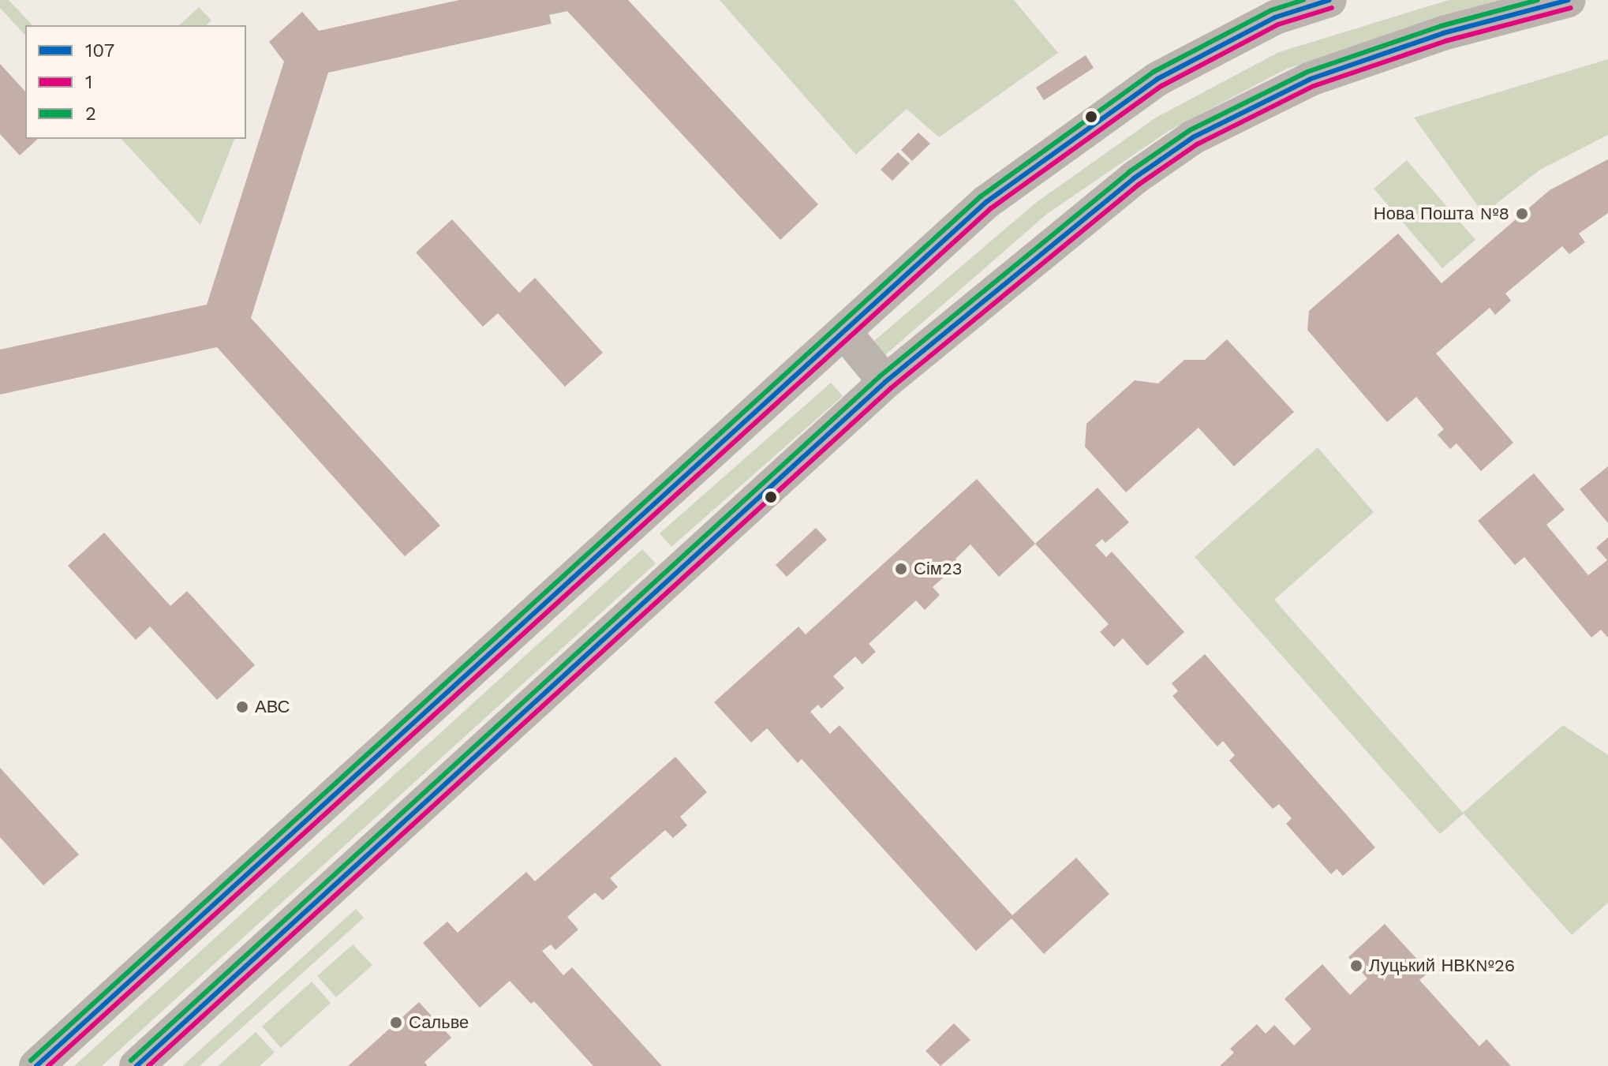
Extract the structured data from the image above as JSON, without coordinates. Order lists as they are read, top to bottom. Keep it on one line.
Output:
{"places":["Нова Пошта №8","Сім23","АВС","Луцький НВК№26","Сальве"],"lines":["transit line 107","transit line 2","transit line 1"],"legend":["107","1","2"]}
